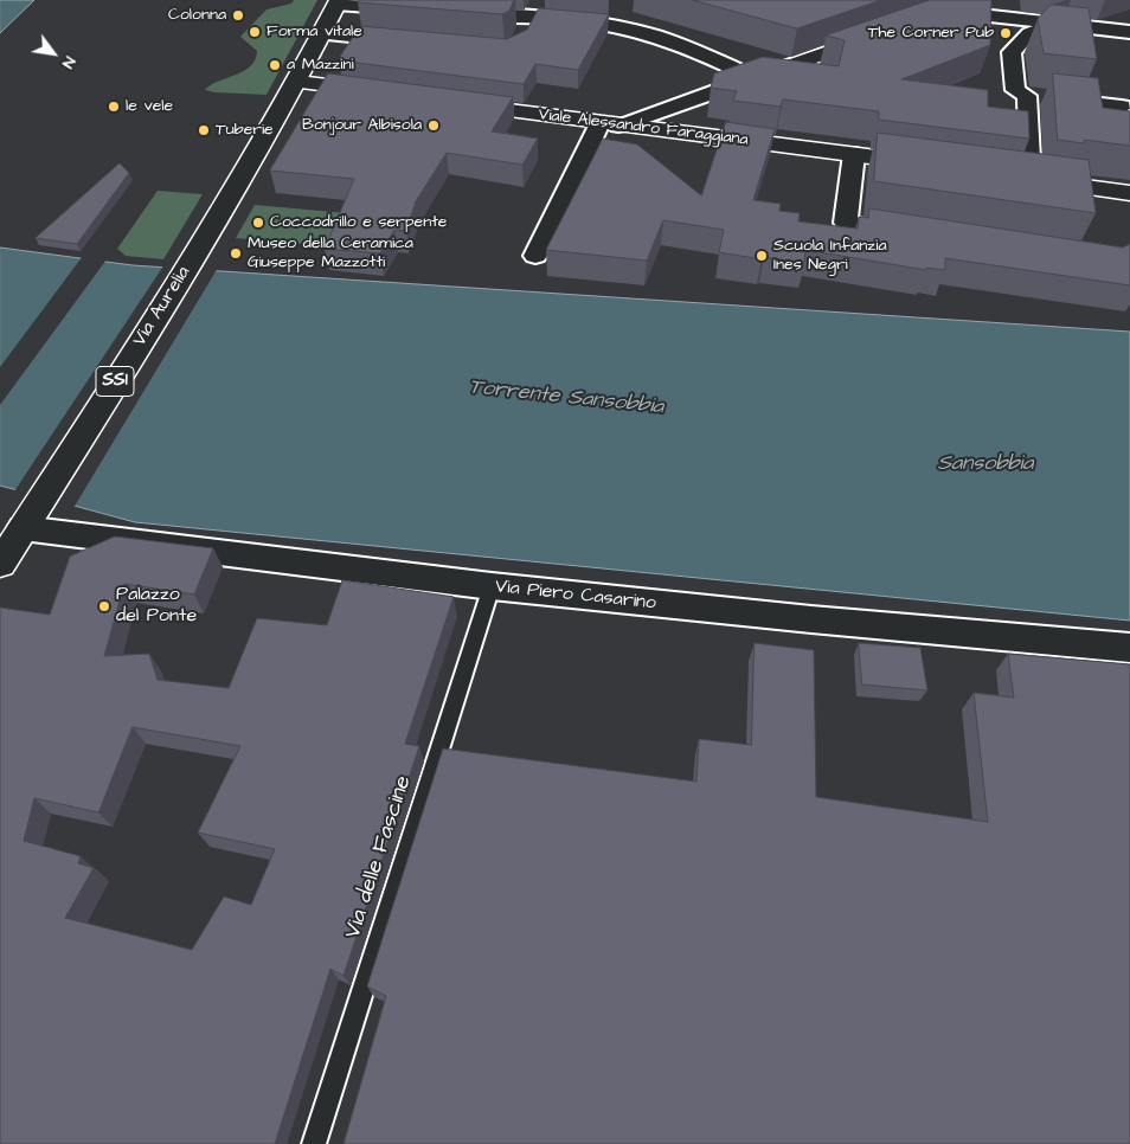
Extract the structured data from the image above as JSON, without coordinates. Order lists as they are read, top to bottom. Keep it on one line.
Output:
{"streets":{"main road":["Viale Alessandro Faraggiana","Via Aurelia","SS1"],"street":["Via Piero Casarino"],"lane":["Via delle Fascine"]},"crossings":[["Via Aurelia","SS1"],["Via Aurelia","Via Piero Casarino"],["SS1","Via Piero Casarino"],["Via Piero Casarino","Via delle Fascine"]],"water":["Torrente Sansobbia","Sansobbia"],"places":["Colonna","Forma vitale","The Corner Pub","a Mazzini","le vele","Bonjour Albisola","Tuberie","Coccodrillo e serpente","Museo della Ceramica Giuseppe Mazzotti","Scuola Infanzia Ines Negri","Palazzo del Ponte"],"north":"bottom right"}
